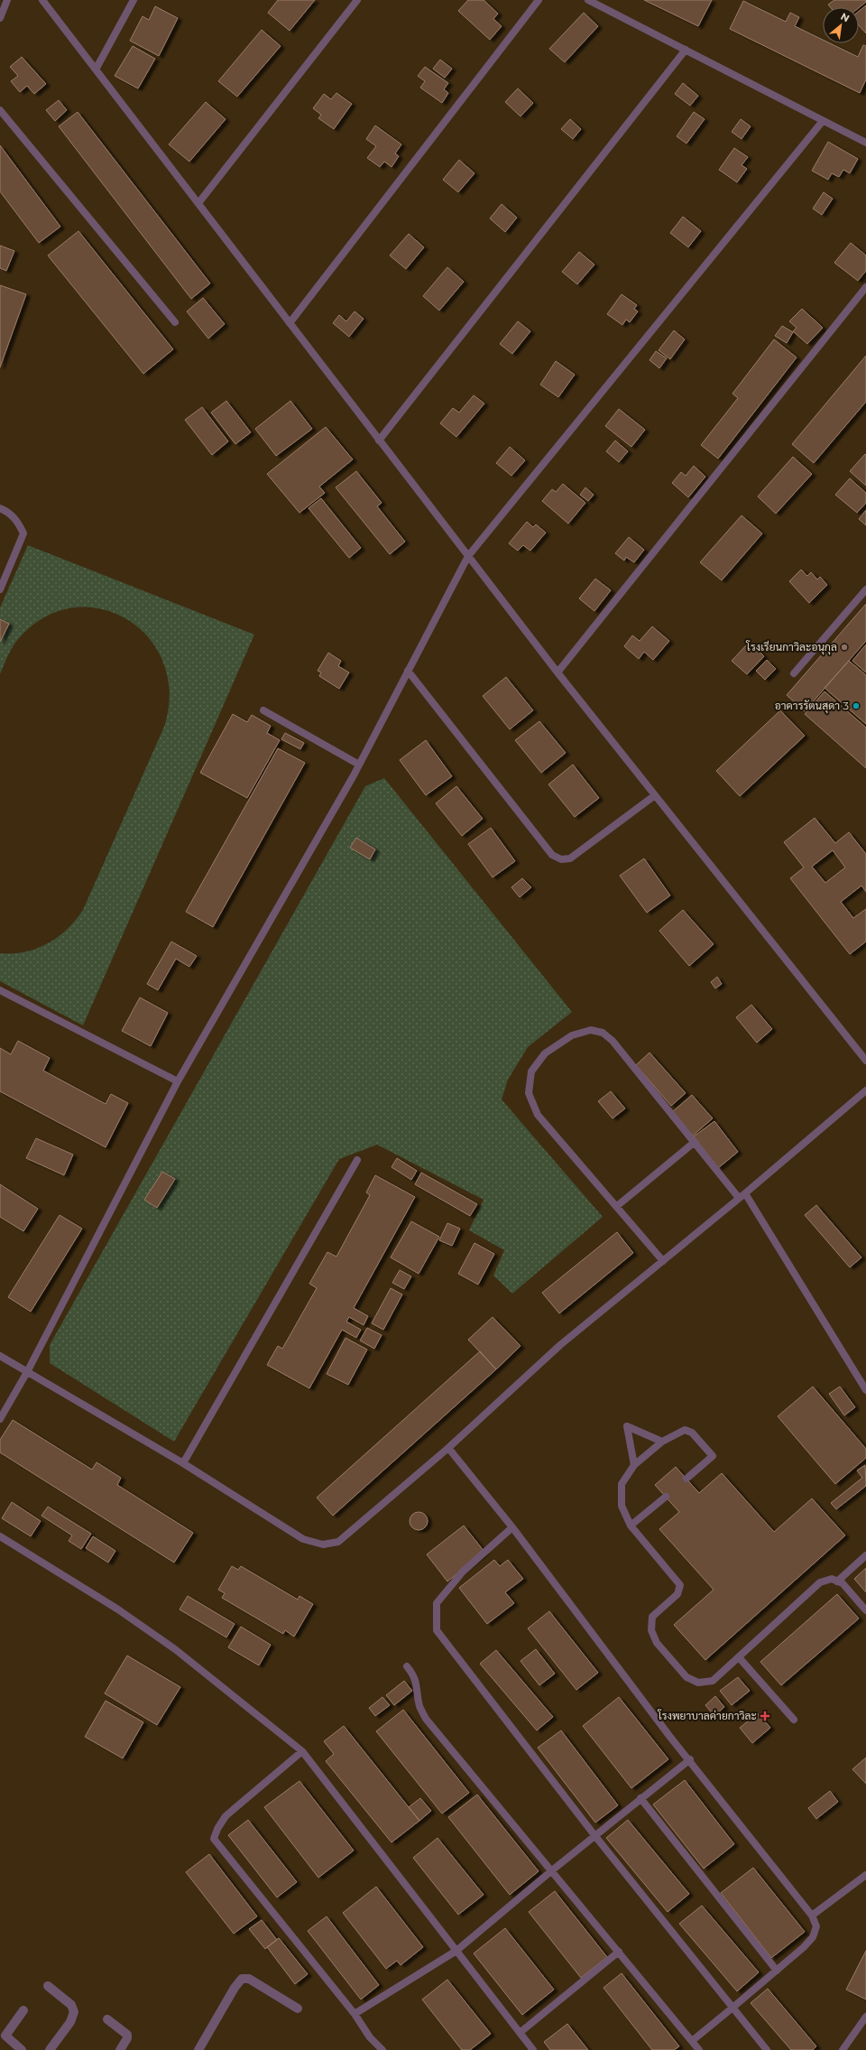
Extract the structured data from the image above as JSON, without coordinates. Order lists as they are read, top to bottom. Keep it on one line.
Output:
{"places":{"other":["โรงเรียนกาวิละอนุกุล","อาคารรัตนสุดา 3"],"health":["โรงพยาบาลค่ายกาวิละ"]},"north":"top right"}
